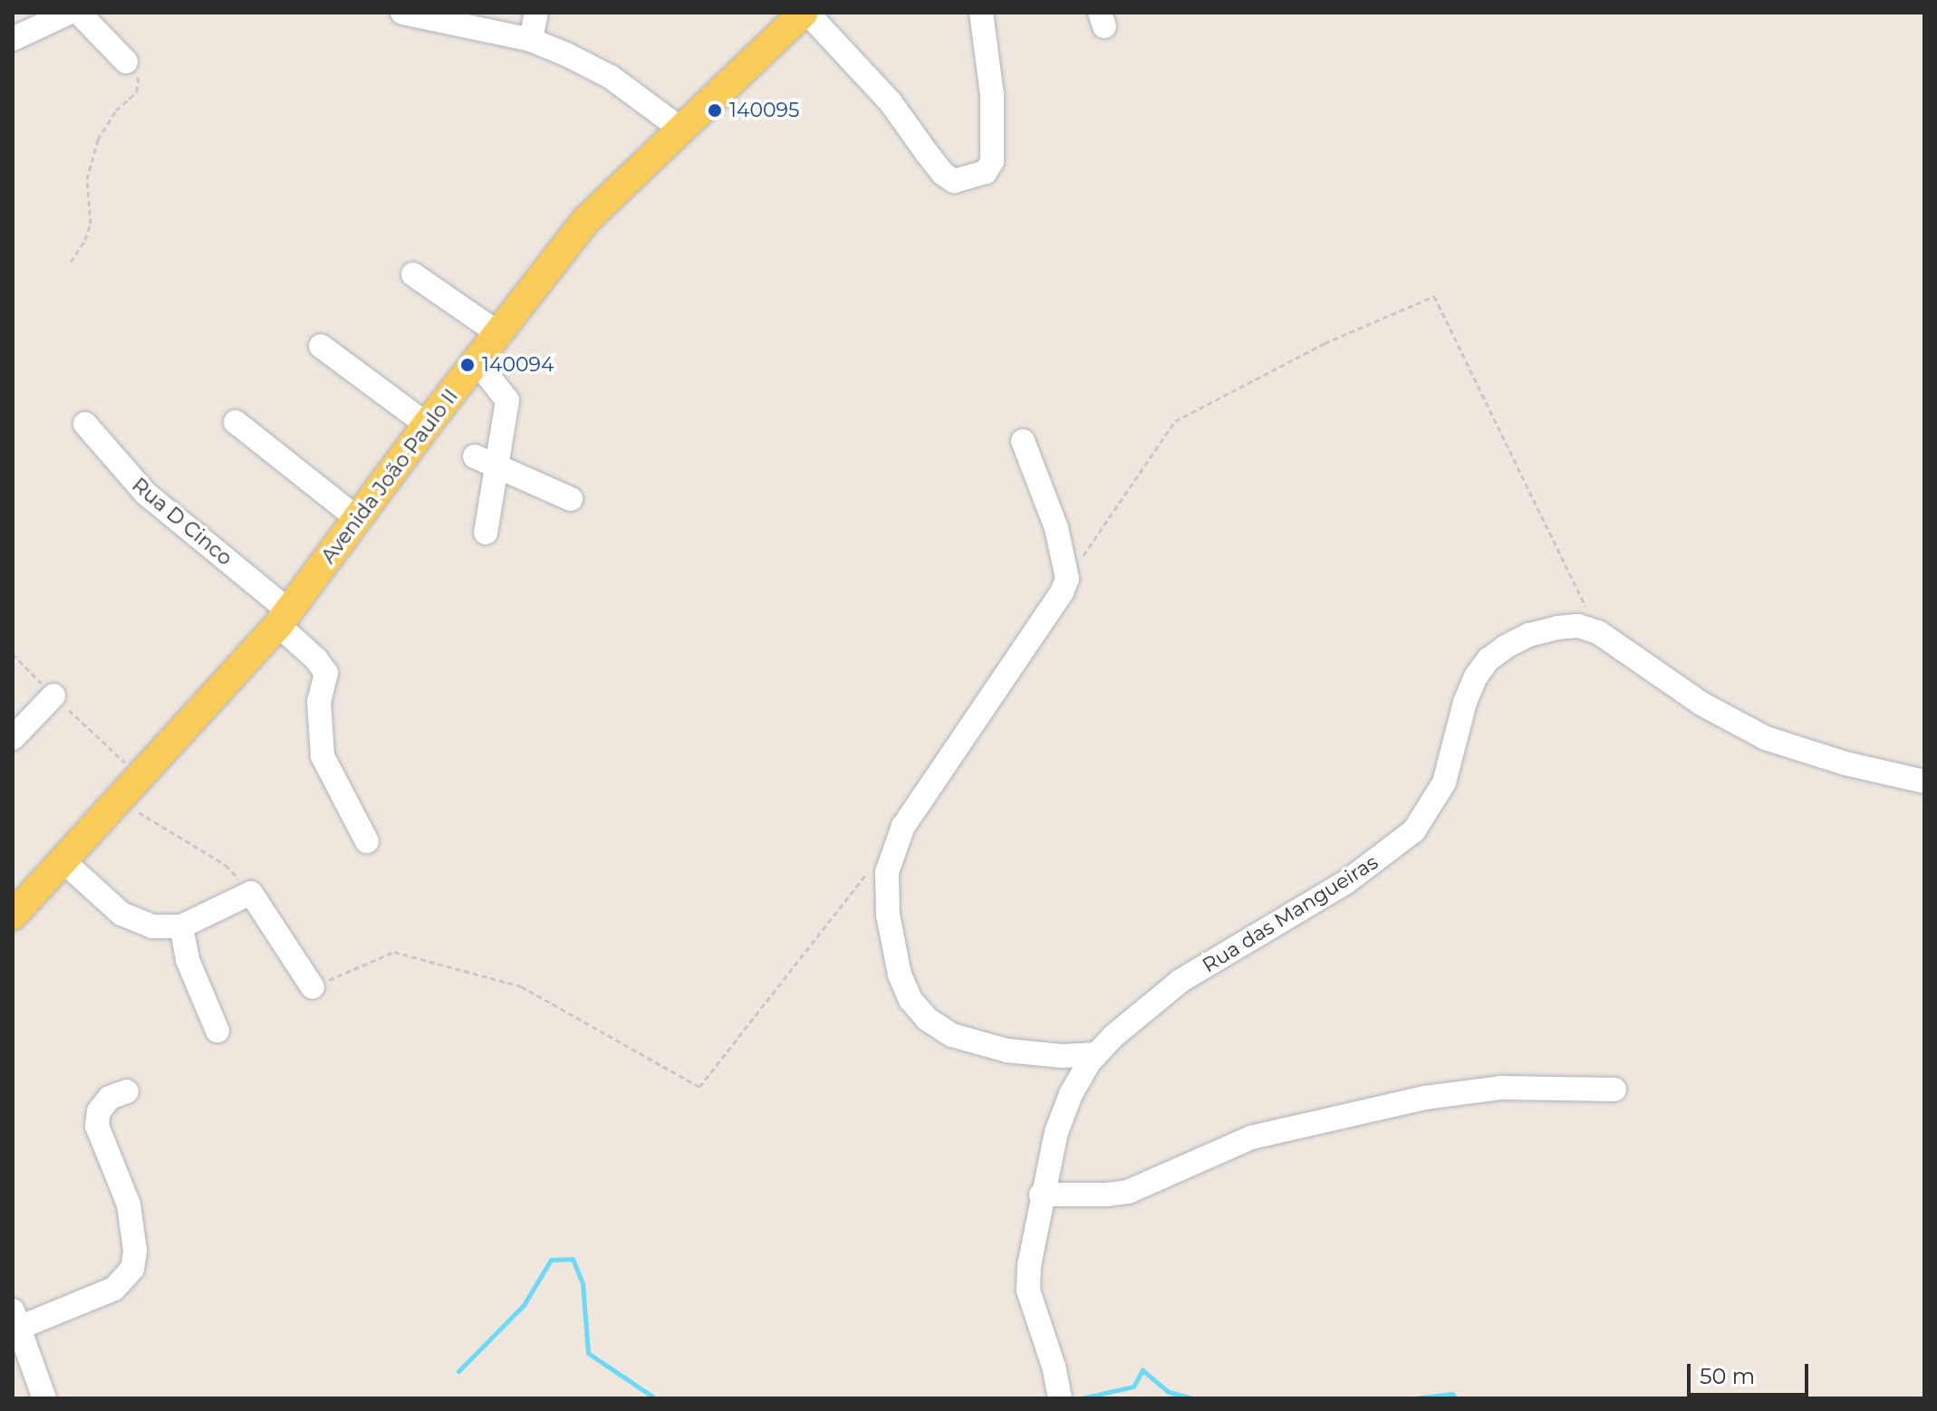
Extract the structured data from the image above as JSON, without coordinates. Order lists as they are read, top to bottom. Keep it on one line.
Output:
{"streets":{"main road":["Avenida João Paulo II"],"street":["Rua D Cinco","Rua das Mangueiras"]},"crossings":[["Avenida João Paulo II","Rua D Cinco"]],"places":["140095","140094"],"scale_bar":"50 m"}
